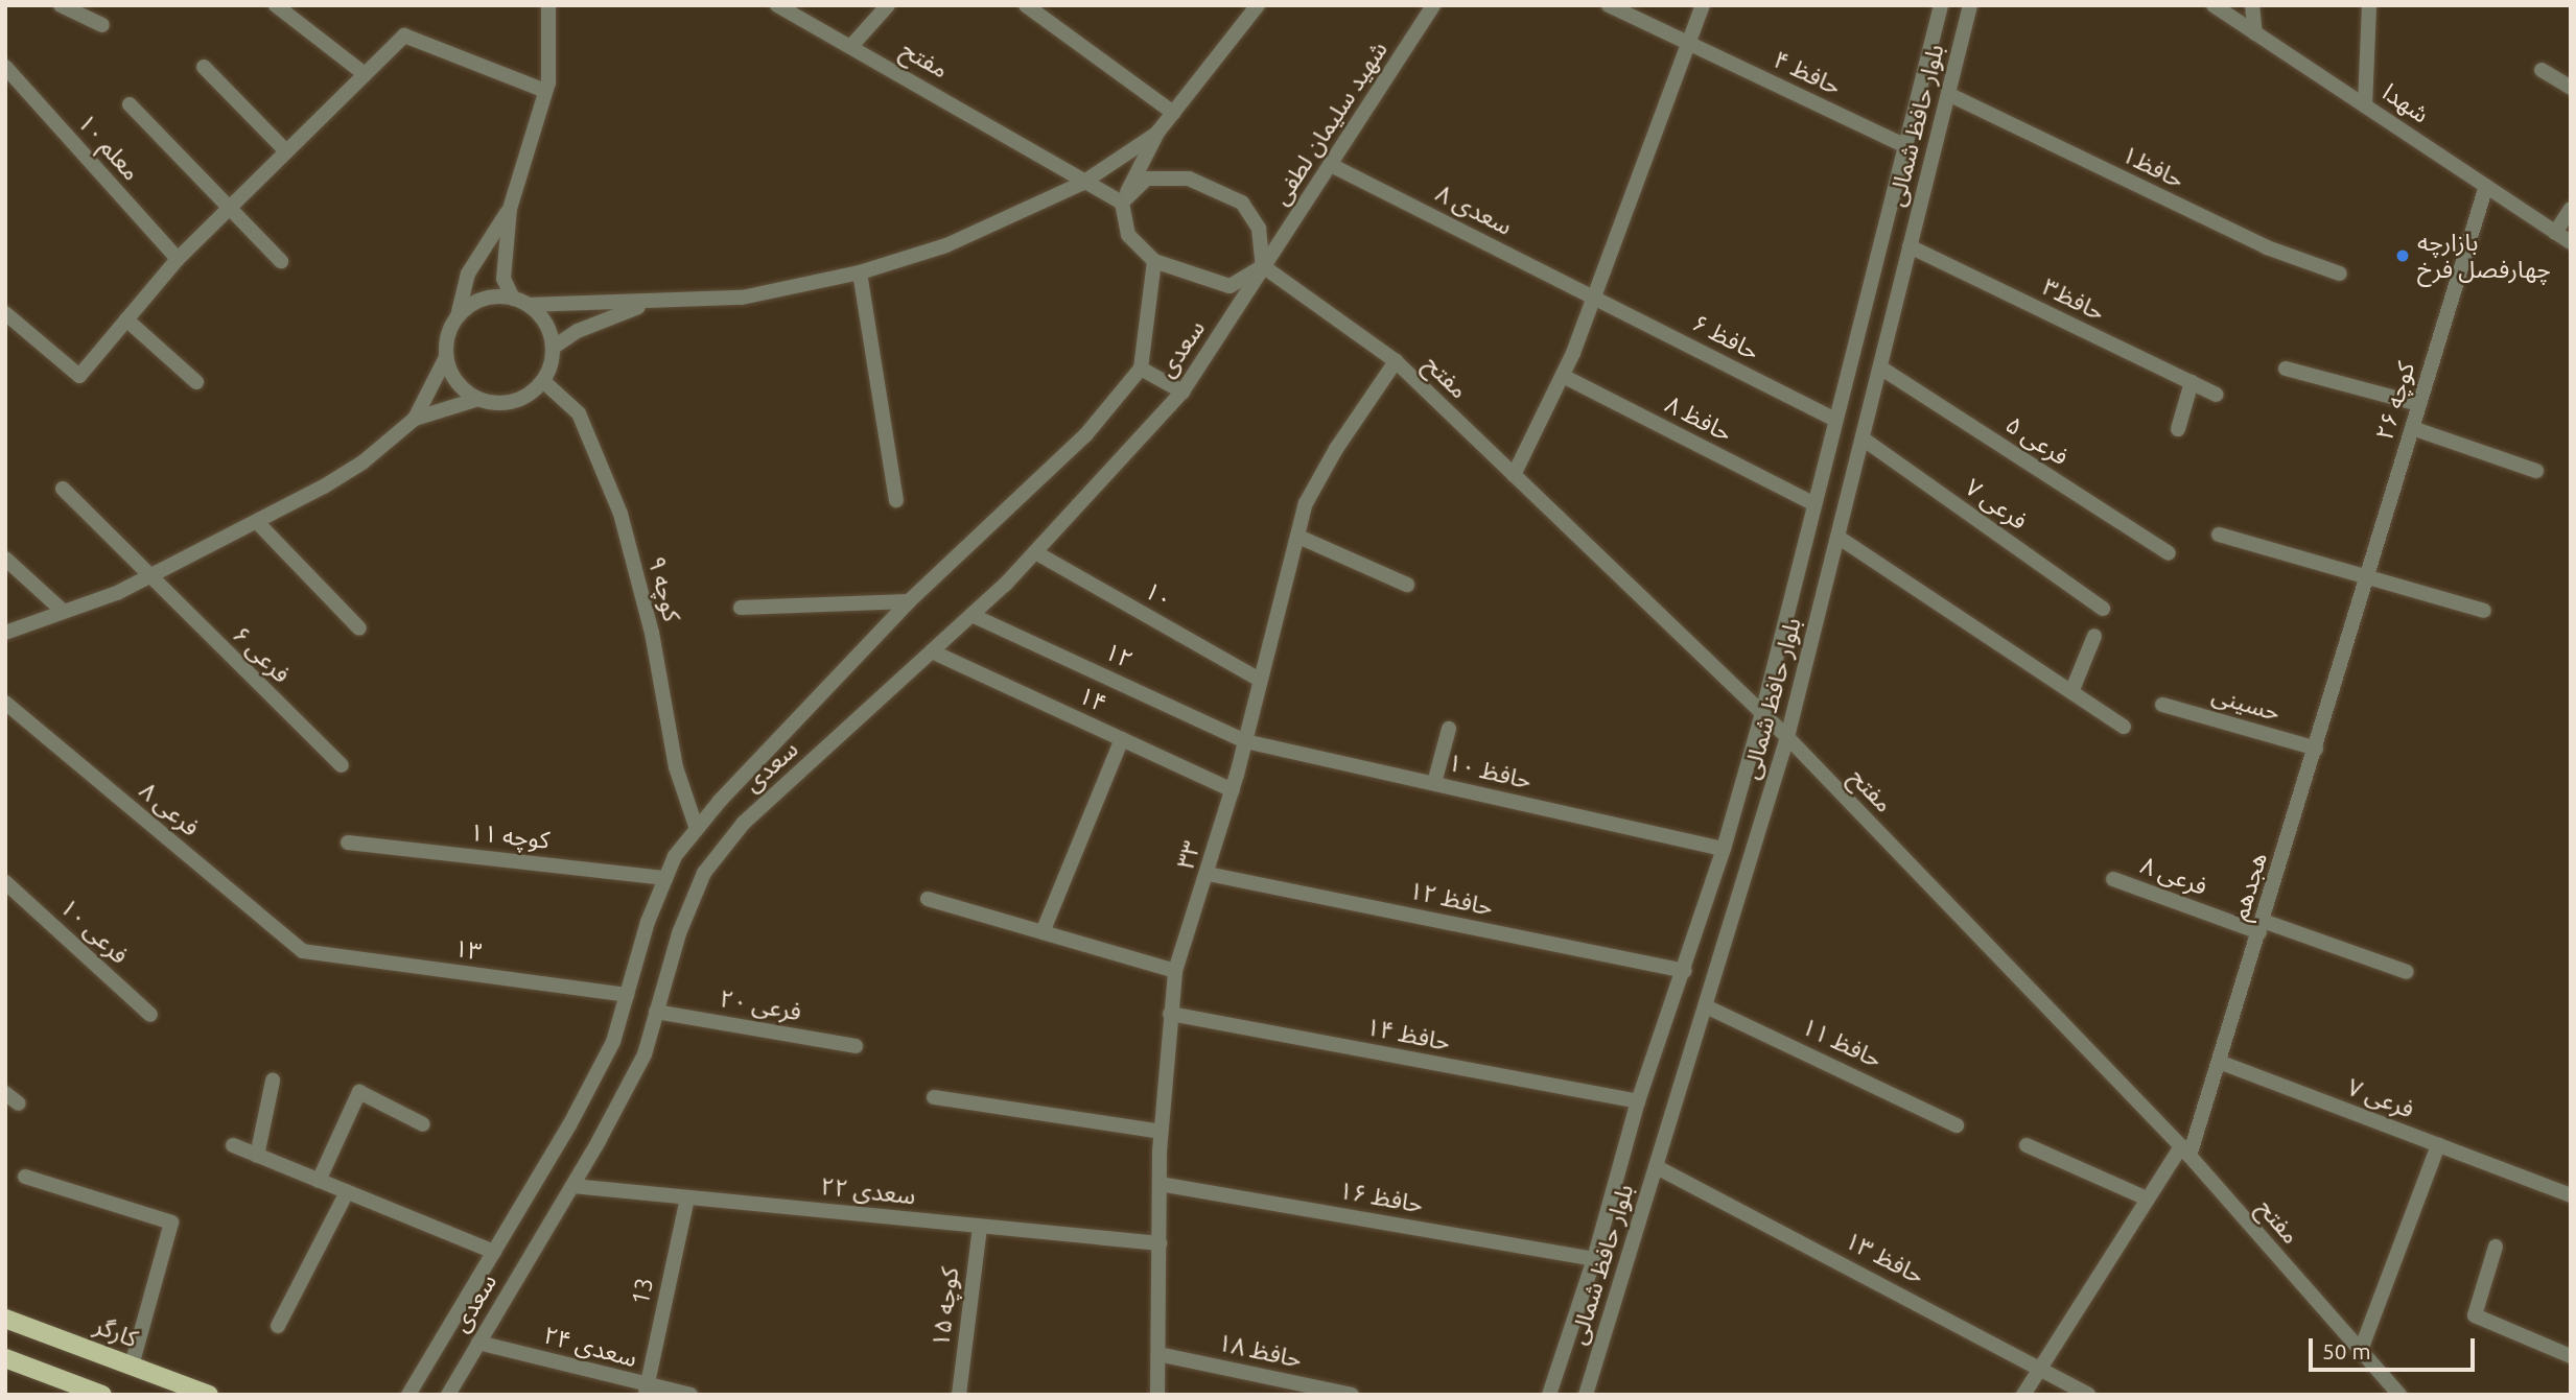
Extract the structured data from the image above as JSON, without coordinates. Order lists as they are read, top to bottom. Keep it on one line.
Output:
{"streets":{"main road":["کارگر"],"street":["مفتح","حافظ ۴","شهدا","شهید سلیمان لطفی","بلوار حافظ شمالی","معلم ۱۰","حافظ۱","سعدی ۸","حافظ۳","حافظ ۶","سعدی","کوچه ۲۶","حافظ ۸","فرعی ۵","فرعی ۷","کوچه ۹","۱۰","فرعی ۶","۱۲","۱۴","حسینی","حافظ ۱۰","فرعی ۸","کوچه ۱۱","۳۳","هجدهم","حافظ ۱۲","فرعی ۱۰","۱۳","فرعی ۲۰","حافظ ۱۴","حافظ ۱۱","سعدی ۲۲","حافظ ۱۶","حافظ ۱۳","13","کوچه ۱۵","سعدی ۲۴","حافظ ۱۸"]},"crossings":[["مفتح","شهید سلیمان لطفی"],["مفتح","بلوار حافظ شمالی"],["مفتح","سعدی"],["مفتح","۳۳"],["مفتح","هجدهم"],["حافظ ۴","بلوار حافظ شمالی"],["شهدا","کوچه ۲۶"],["شهید سلیمان لطفی","سعدی ۸"],["شهید سلیمان لطفی","سعدی"],["بلوار حافظ شمالی","حافظ۱"],["بلوار حافظ شمالی","حافظ۳"],["بلوار حافظ شمالی","حافظ ۶"],["بلوار حافظ شمالی","حافظ ۸"],["بلوار حافظ شمالی","فرعی ۵"],["بلوار حافظ شمالی","فرعی ۷"],["بلوار حافظ شمالی","حافظ ۱۰"],["بلوار حافظ شمالی","حافظ ۱۲"],["بلوار حافظ شمالی","حافظ ۱۴"],["بلوار حافظ شمالی","حافظ ۱۱"],["بلوار حافظ شمالی","حافظ ۱۶"],["بلوار حافظ شمالی","حافظ ۱۳"],["سعدی ۸","حافظ ۶"],["سعدی","کوچه ۹"],["سعدی","۱۰"],["سعدی","۱۲"],["سعدی","۱۴"],["سعدی","کوچه ۱۱"],["سعدی","۱۳"],["سعدی","فرعی ۲۰"],["سعدی","سعدی ۲۲"],["سعدی","سعدی ۲۴"],["کوچه ۲۶","هجدهم"],["فرعی ۷","هجدهم"],["۱۰","۳۳"],["۱۲","حافظ ۱۰"],["۱۲","۳۳"],["۱۴","۳۳"],["حسینی","هجدهم"],["حافظ ۱۰","۳۳"],["فرعی ۸","هجدهم"],["فرعی ۸","۱۳"],["۳۳","حافظ ۱۲"],["۳۳","حافظ ۱۴"],["۳۳","سعدی ۲۲"],["۳۳","حافظ ۱۶"],["۳۳","حافظ ۱۸"],["هجدهم","حافظ ۱۳"],["سعدی ۲۲","13"],["سعدی ۲۲","کوچه ۱۵"],["13","سعدی ۲۴"]],"places":["بازارچه چهارفصل فرخ"],"scale_bar":"50 m"}
